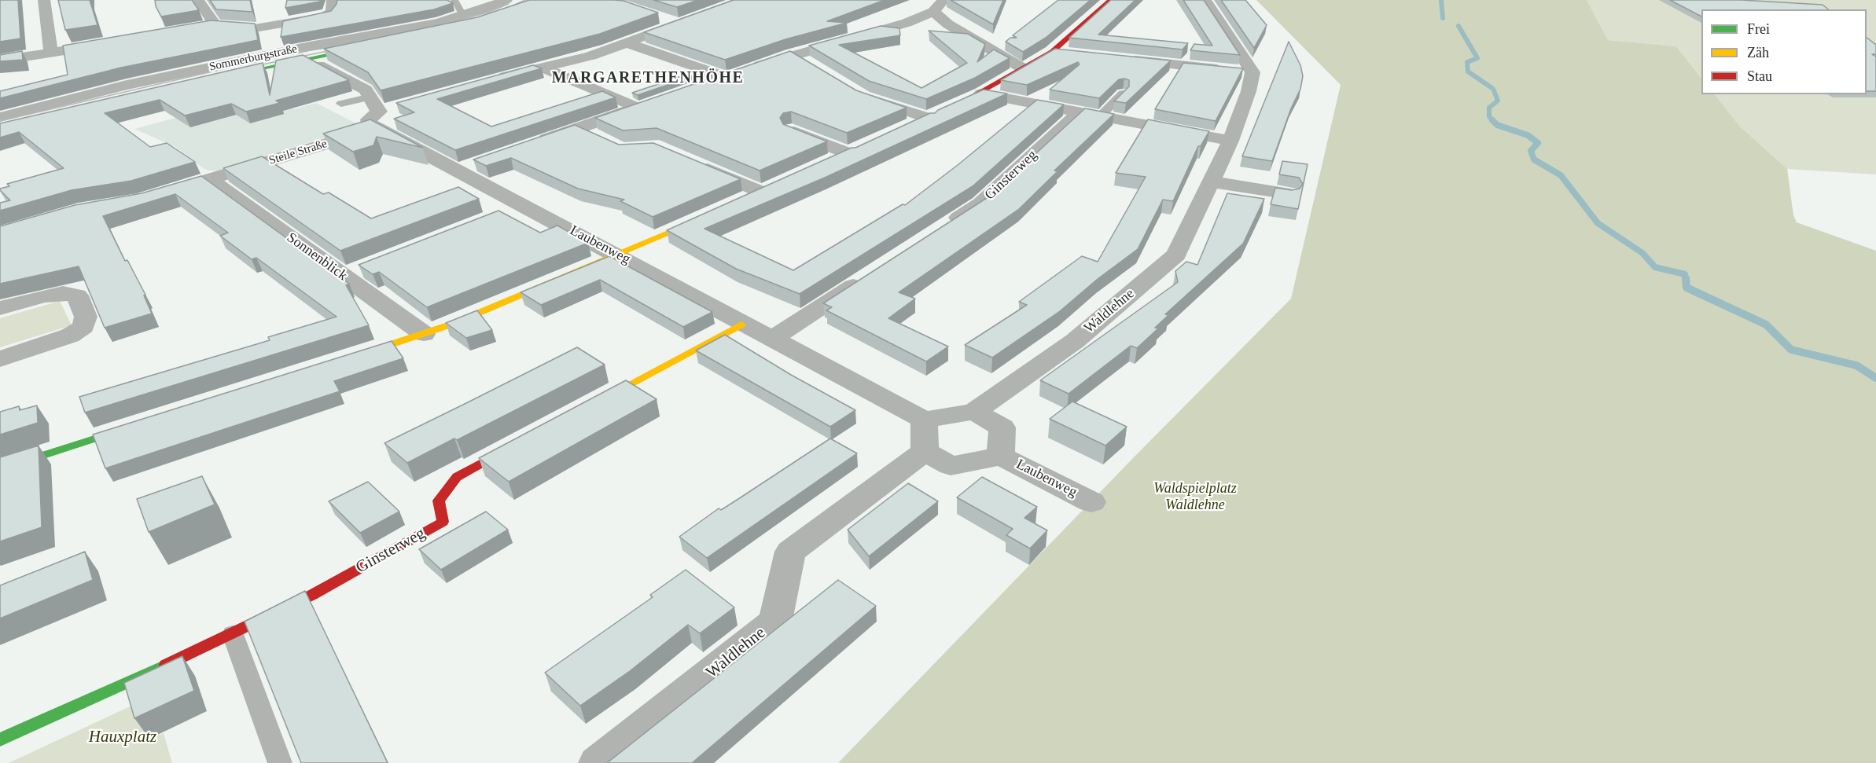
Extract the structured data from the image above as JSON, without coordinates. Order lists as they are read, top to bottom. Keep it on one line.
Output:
{"streets":{"street":["Sommerburgstraße","Steile Straße","Ginsterweg","Laubenweg","Sonnenblick","Waldlehne"]},"crossings":[["Steile Straße","Laubenweg"],["Steile Straße","Sonnenblick"],["Laubenweg","Waldlehne"]],"districts":["MARGARETHENHÖHE"],"parks":["Waldspielplatz Waldlehne","Hauxplatz"],"legend":["Frei","Zäh","Stau"]}
